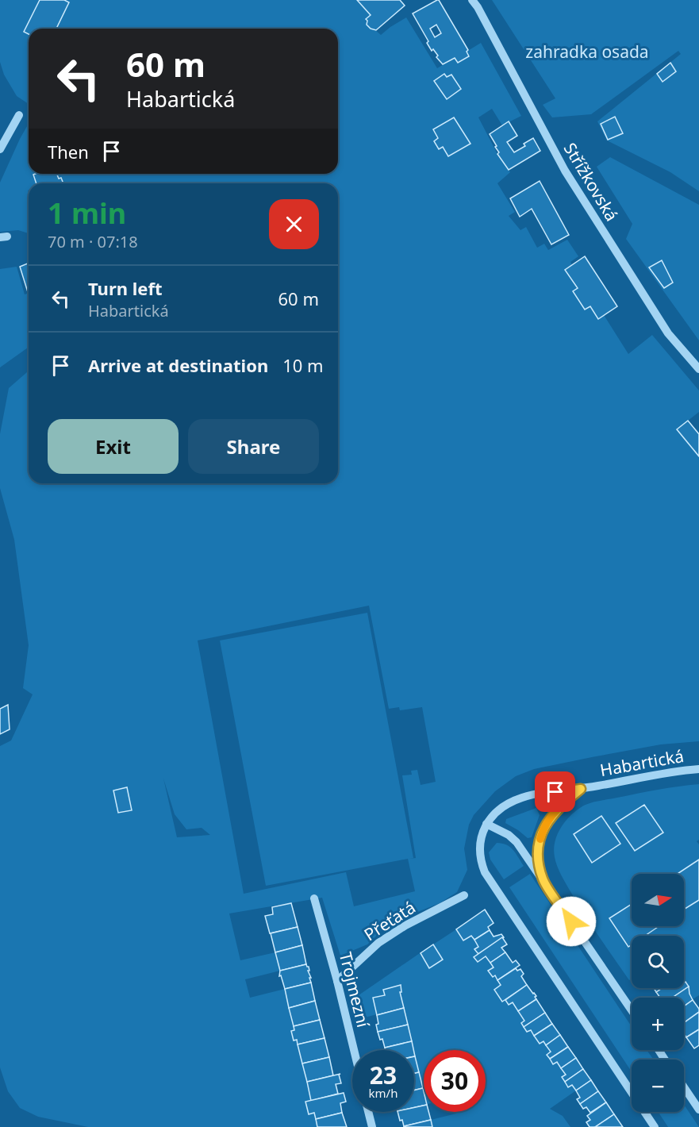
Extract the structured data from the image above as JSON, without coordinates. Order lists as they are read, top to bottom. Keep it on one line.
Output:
{"streets":{"street":["Střížkovská","Habartická","Přeťatá","Trojmezní"]},"crossings":[["Přeťatá","Trojmezní"]],"parks":["zahradka osada"],"north":"right","page":{"turn":["60 m","Habartická"],"then":"Then","heading":["1 min","70 m · 07:18"],"list":[{"name":"Turn left","note":"Habartická","value":"60 m"},{"name":"Arrive at destination","value":"10 m"}],"buttons":["Exit","Share"],"map_buttons":["+","−"],"speed":"23 km/h","limit":"30"}}
